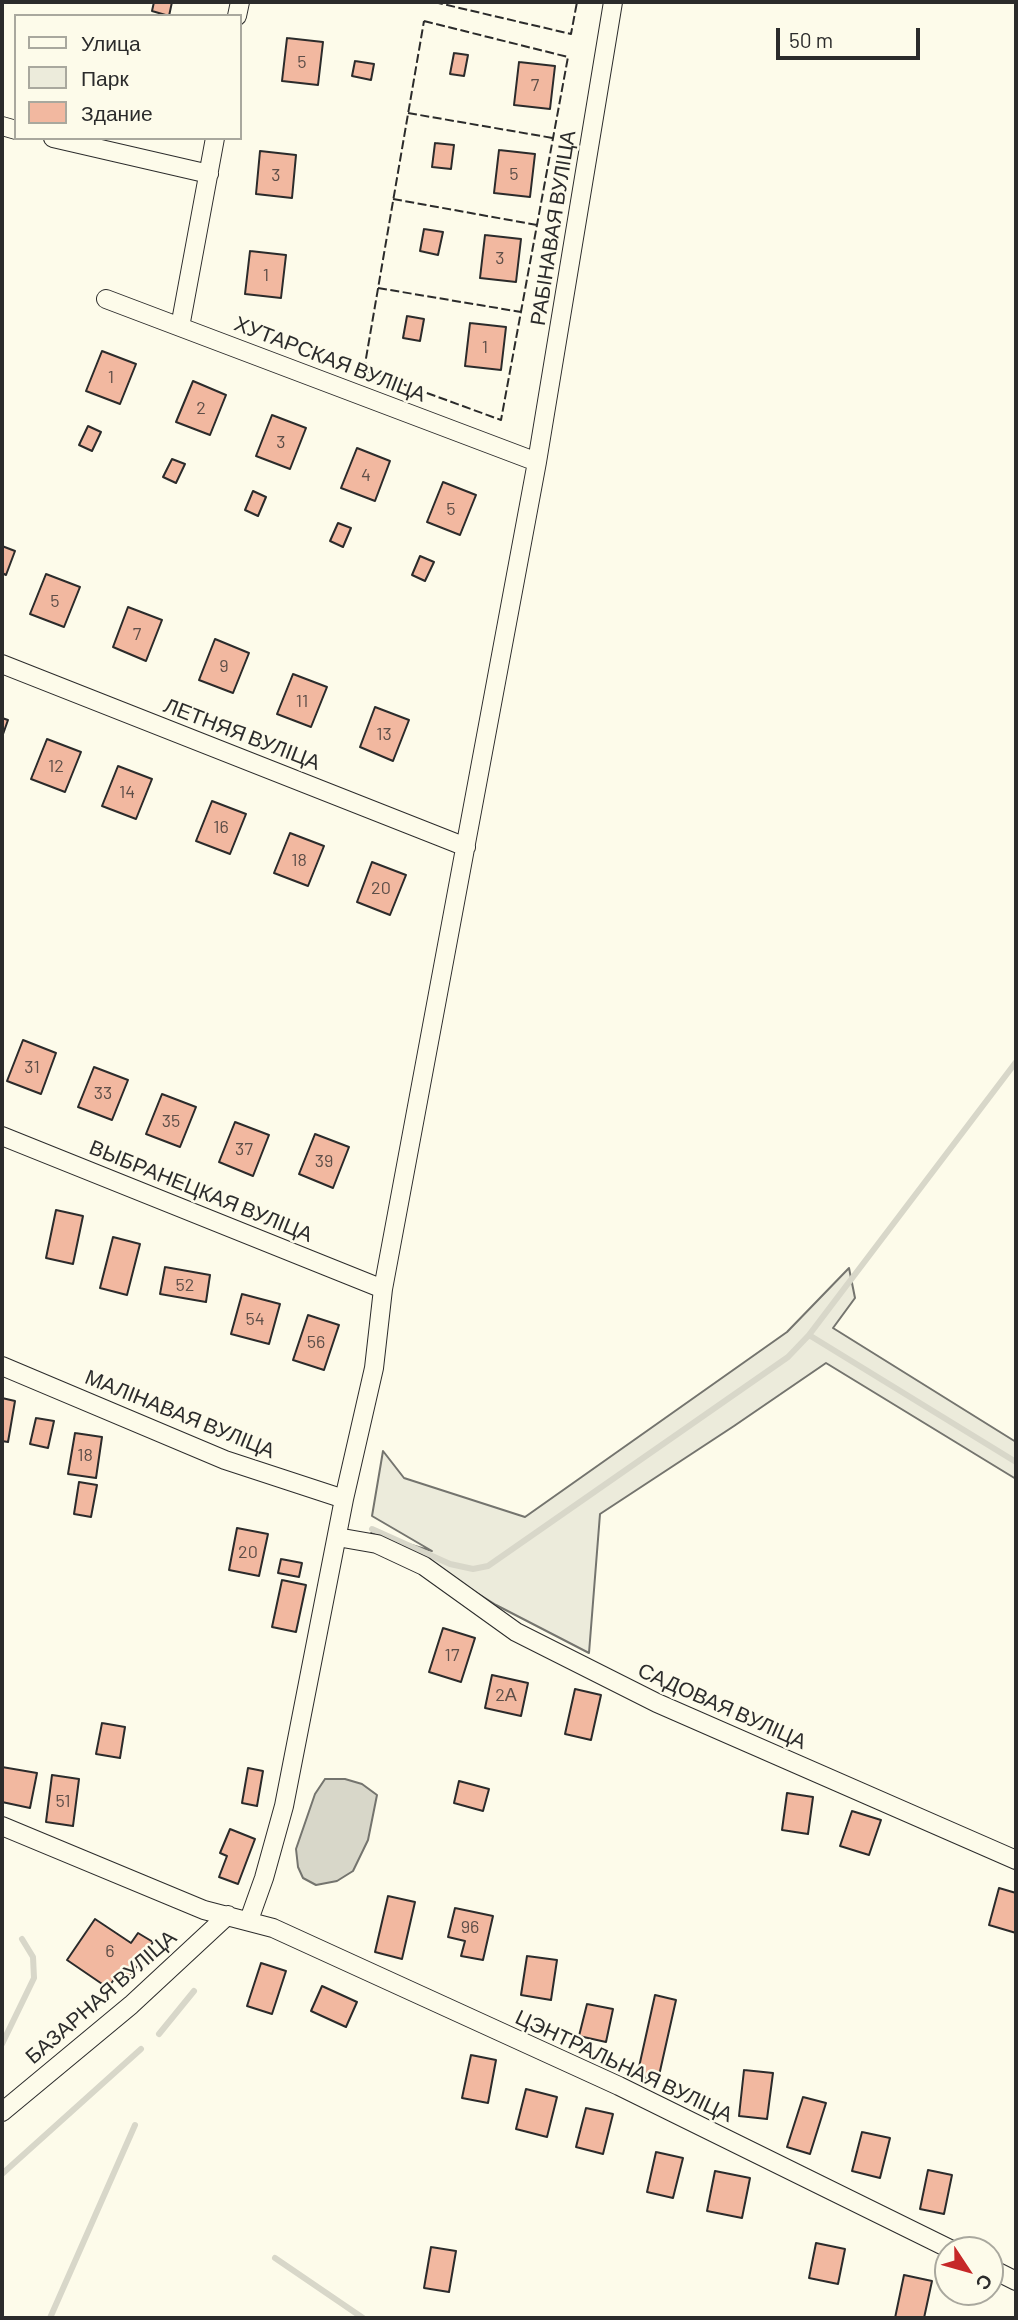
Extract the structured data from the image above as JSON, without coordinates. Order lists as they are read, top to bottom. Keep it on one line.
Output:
{"streets":{"street":["РАБІНАВАЯ ВУЛІЦА","ХУТАРСКАЯ ВУЛІЦА","ЛЕТНЯЯ ВУЛІЦА","ВЫБРАНЕЦКАЯ ВУЛІЦА","МАЛІНАВАЯ ВУЛІЦА","САДОВАЯ ВУЛІЦА","БАЗАРНАЯ ВУЛІЦА","ЦЭНТРАЛЬНАЯ ВУЛІЦА"]},"crossings":[["РАБІНАВАЯ ВУЛІЦА","ХУТАРСКАЯ ВУЛІЦА"],["РАБІНАВАЯ ВУЛІЦА","ЛЕТНЯЯ ВУЛІЦА"],["РАБІНАВАЯ ВУЛІЦА","ВЫБРАНЕЦКАЯ ВУЛІЦА"],["РАБІНАВАЯ ВУЛІЦА","МАЛІНАВАЯ ВУЛІЦА"],["РАБІНАВАЯ ВУЛІЦА","САДОВАЯ ВУЛІЦА"],["РАБІНАВАЯ ВУЛІЦА","ЦЭНТРАЛЬНАЯ ВУЛІЦА"],["БАЗАРНАЯ ВУЛІЦА","ЦЭНТРАЛЬНАЯ ВУЛІЦА"]],"house_numbers":["5","7","5","3","3","1","1","1","2","3","4","5","5","7","9","11","13","12","14","16","18","20","31","33","35","37","39","52","54","56","18","20","17","2А","51","96","6"],"legend":["Улица","Парк","Здание"],"scale_bar":"50 m","north":"bottom right"}
